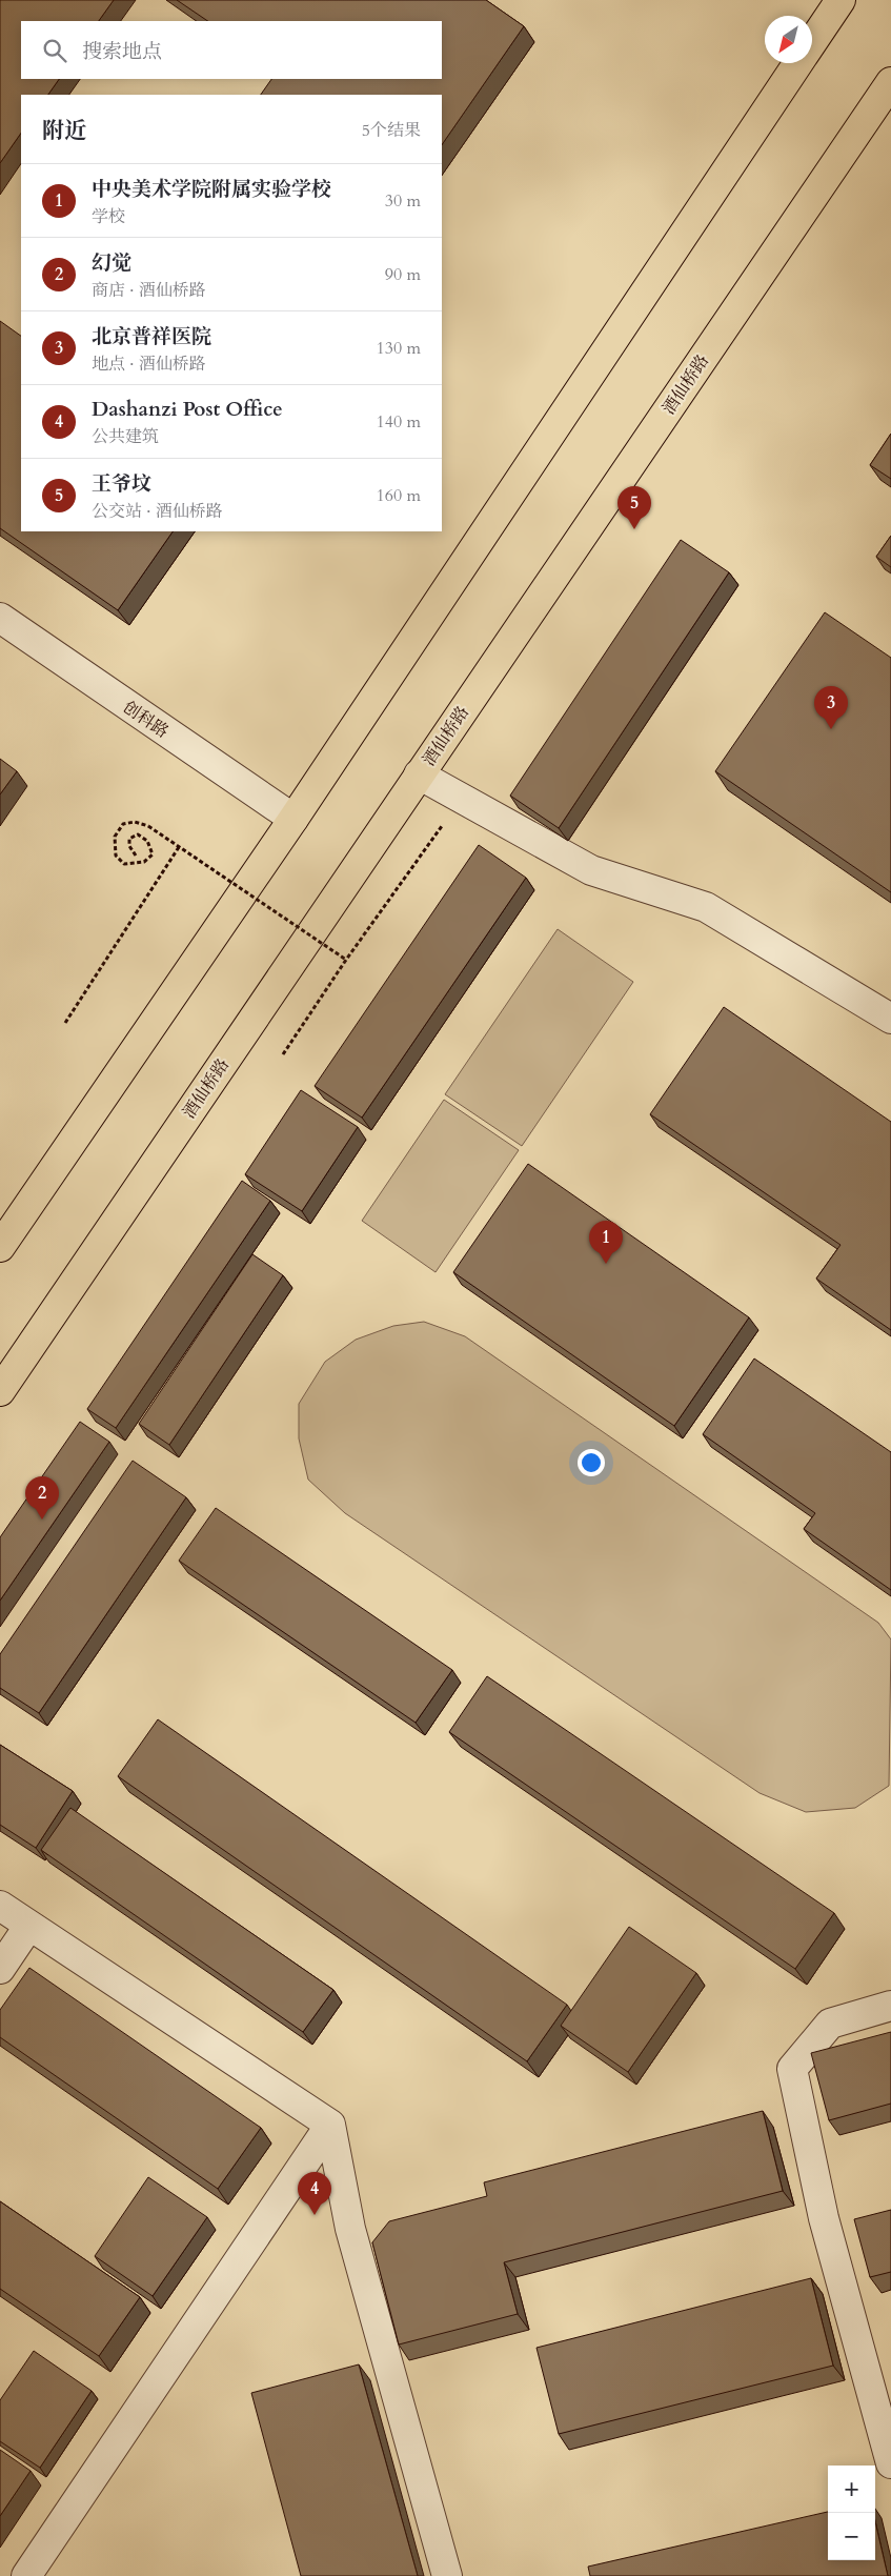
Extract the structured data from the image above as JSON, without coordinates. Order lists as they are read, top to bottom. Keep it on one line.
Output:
{"streets":{"main road":["酒仙桥路"],"street":["创科路"]},"north":"bottom left","page":{"search":"搜索地点","heading":["附近","5个结果"],"list":[{"mark":"1","name":"中央美术学院附属实验学校","note":"学校","value":"30 m"},{"mark":"2","name":"幻觉","note":"商店 · 酒仙桥路","value":"90 m"},{"mark":"3","name":"北京普祥医院","note":"地点 · 酒仙桥路","value":"130 m"},{"mark":"4","name":"Dashanzi Post Office","note":"公共建筑","value":"140 m"},{"mark":"5","name":"王爷坟","note":"公交站 · 酒仙桥路","value":"160 m"}],"pins":["5","3","1","2","4"],"map_buttons":["+","−"]}}
